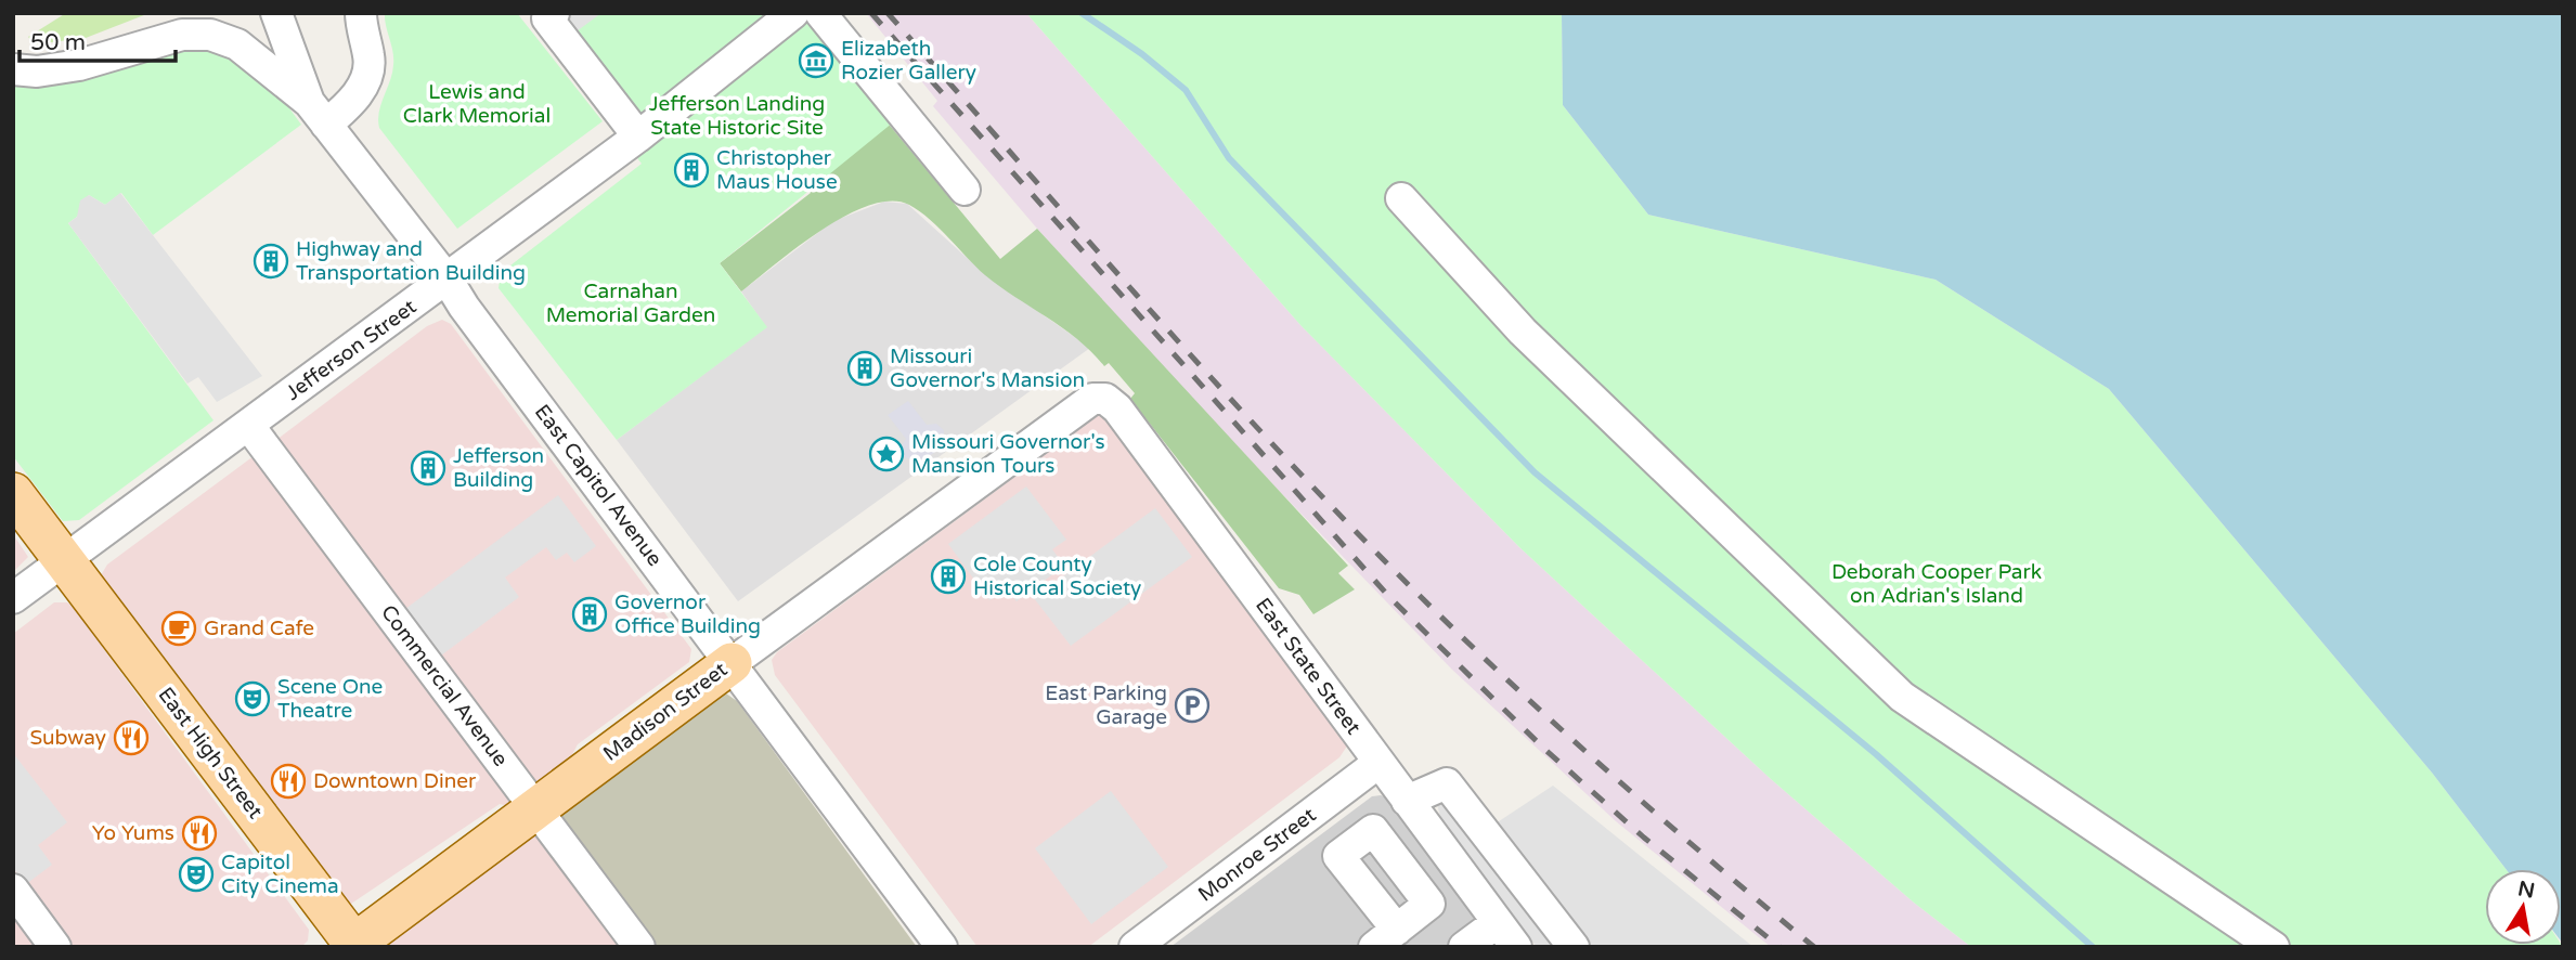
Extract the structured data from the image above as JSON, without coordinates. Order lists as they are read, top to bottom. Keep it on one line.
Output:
{"streets":{"main road":["Madison Street","East High Street"],"street":["Jefferson Street","East Capitol Avenue","East State Street","Commercial Avenue","Monroe Street"]},"crossings":[["Jefferson Street","East Capitol Avenue"],["Jefferson Street","Commercial Avenue"],["Jefferson Street","East High Street"],["East Capitol Avenue","Madison Street"],["East State Street","Madison Street"],["East State Street","Monroe Street"],["Commercial Avenue","Madison Street"],["Madison Street","East High Street"]],"parks":["Lewis and Clark Memorial","Jefferson Landing State Historic Site","Carnahan Memorial Garden","Deborah Cooper Park on Adrian's Island"],"places":{"museum":["Elizabeth Rozier Gallery"],"building":["Christopher Maus House","Highway and Transportation Building","Missouri Governor's Mansion","Jefferson Building","Cole County Historical Society","Governor Office Building"],"place":["Missouri Governor's Mansion Tours"],"cafe":["Grand Cafe"],"theatre":["Scene One Theatre","Capitol City Cinema"],"parking":["East Parking Garage"],"restaurant":["Subway","Downtown Diner","Yo Yums"]},"scale_bar":"50 m","north":"top"}
